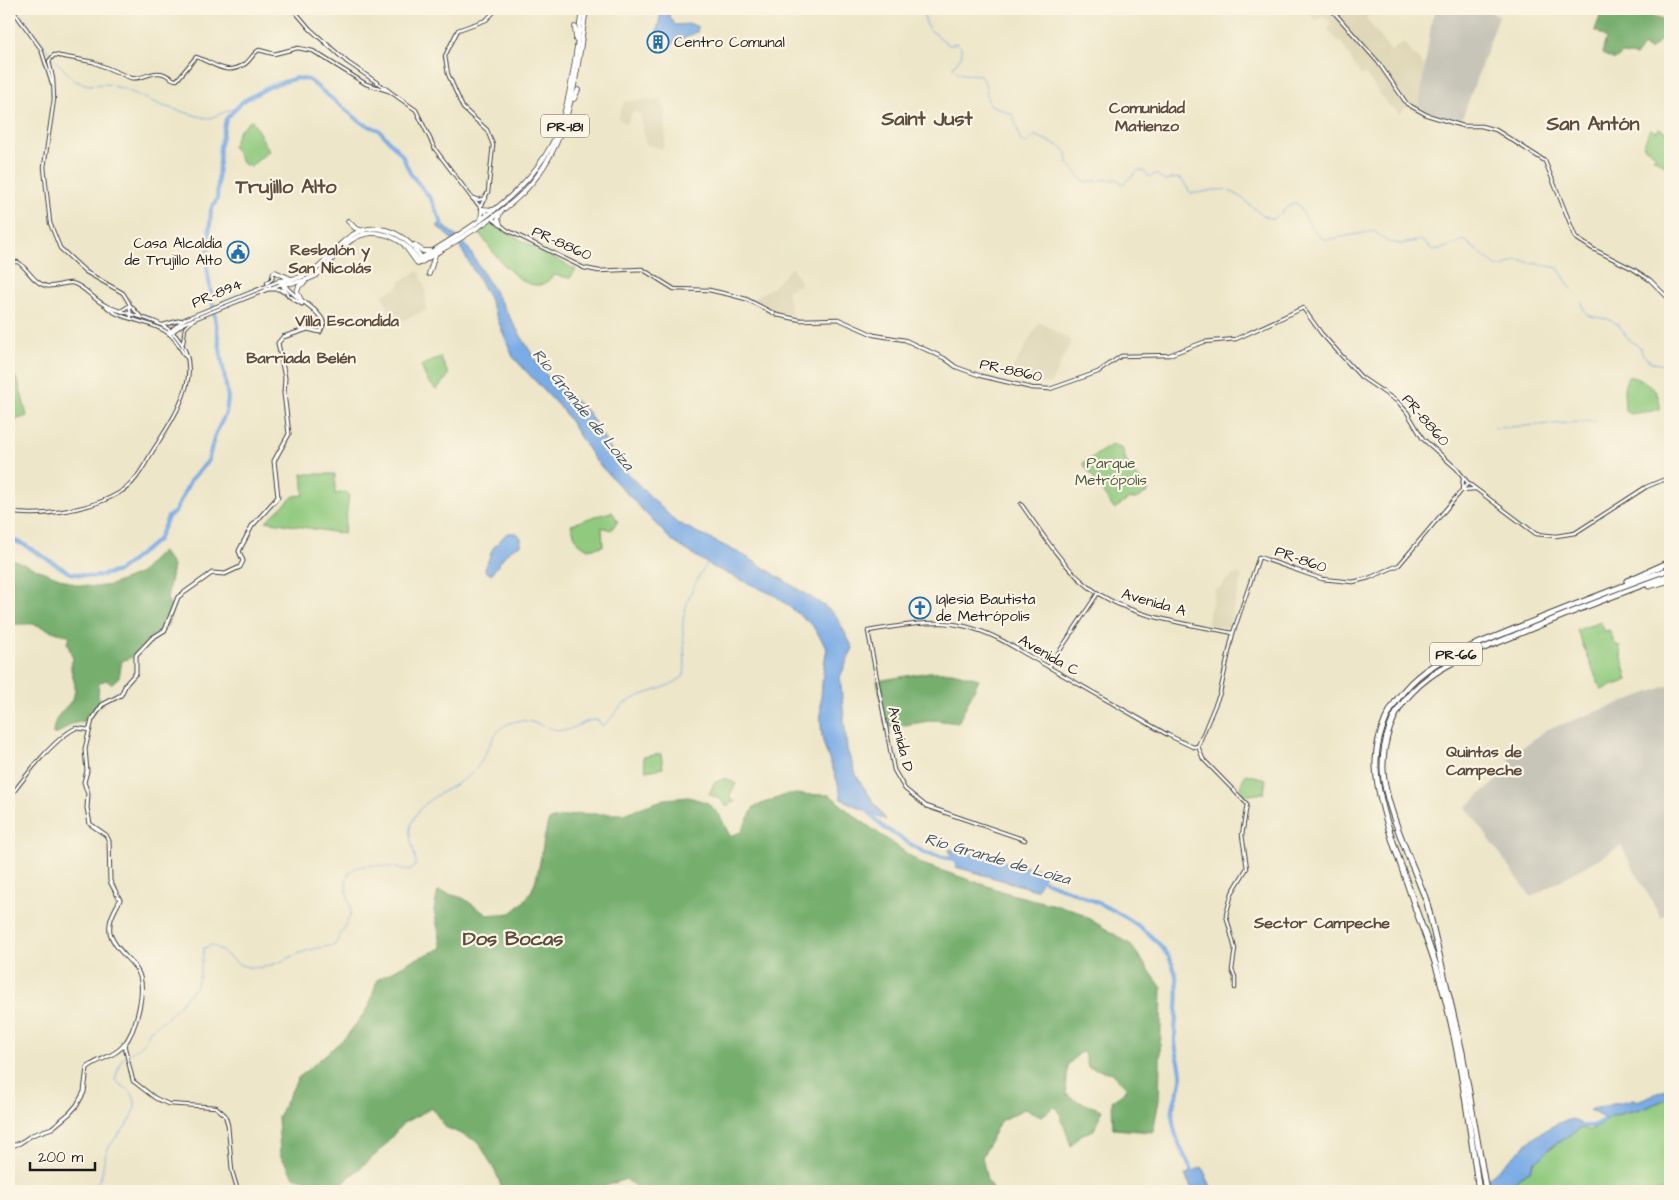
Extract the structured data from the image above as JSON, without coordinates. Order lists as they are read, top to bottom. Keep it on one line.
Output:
{"streets":{"highway":["PR-66"],"main road":["PR-181"],"street":["PR-8860","PR-894","PR-860","Avenida A","Avenida C","Avenida D"]},"crossings":[["PR-181","PR-8860"],["PR-8860","PR-860"],["PR-860","Avenida A"],["PR-860","Avenida C"],["Avenida C","Avenida D"]],"districts":["Comunidad Matienzo","Saint Just","San Antón","Trujillo Alto","Resbalón y San Nicolás","Villa Escondida","Barriada Belén","Quintas de Campeche","Sector Campeche","Dos Bocas"],"water":["Río Grande de Loíza"],"parks":["Parque Metrópolis"],"places":{"building":["Centro Comunal"],"public building":["Casa Alcaldía de Trujillo Alto"],"church":["Iglesia Bautista de Metrópolis"]},"scale_bar":"200 m"}
